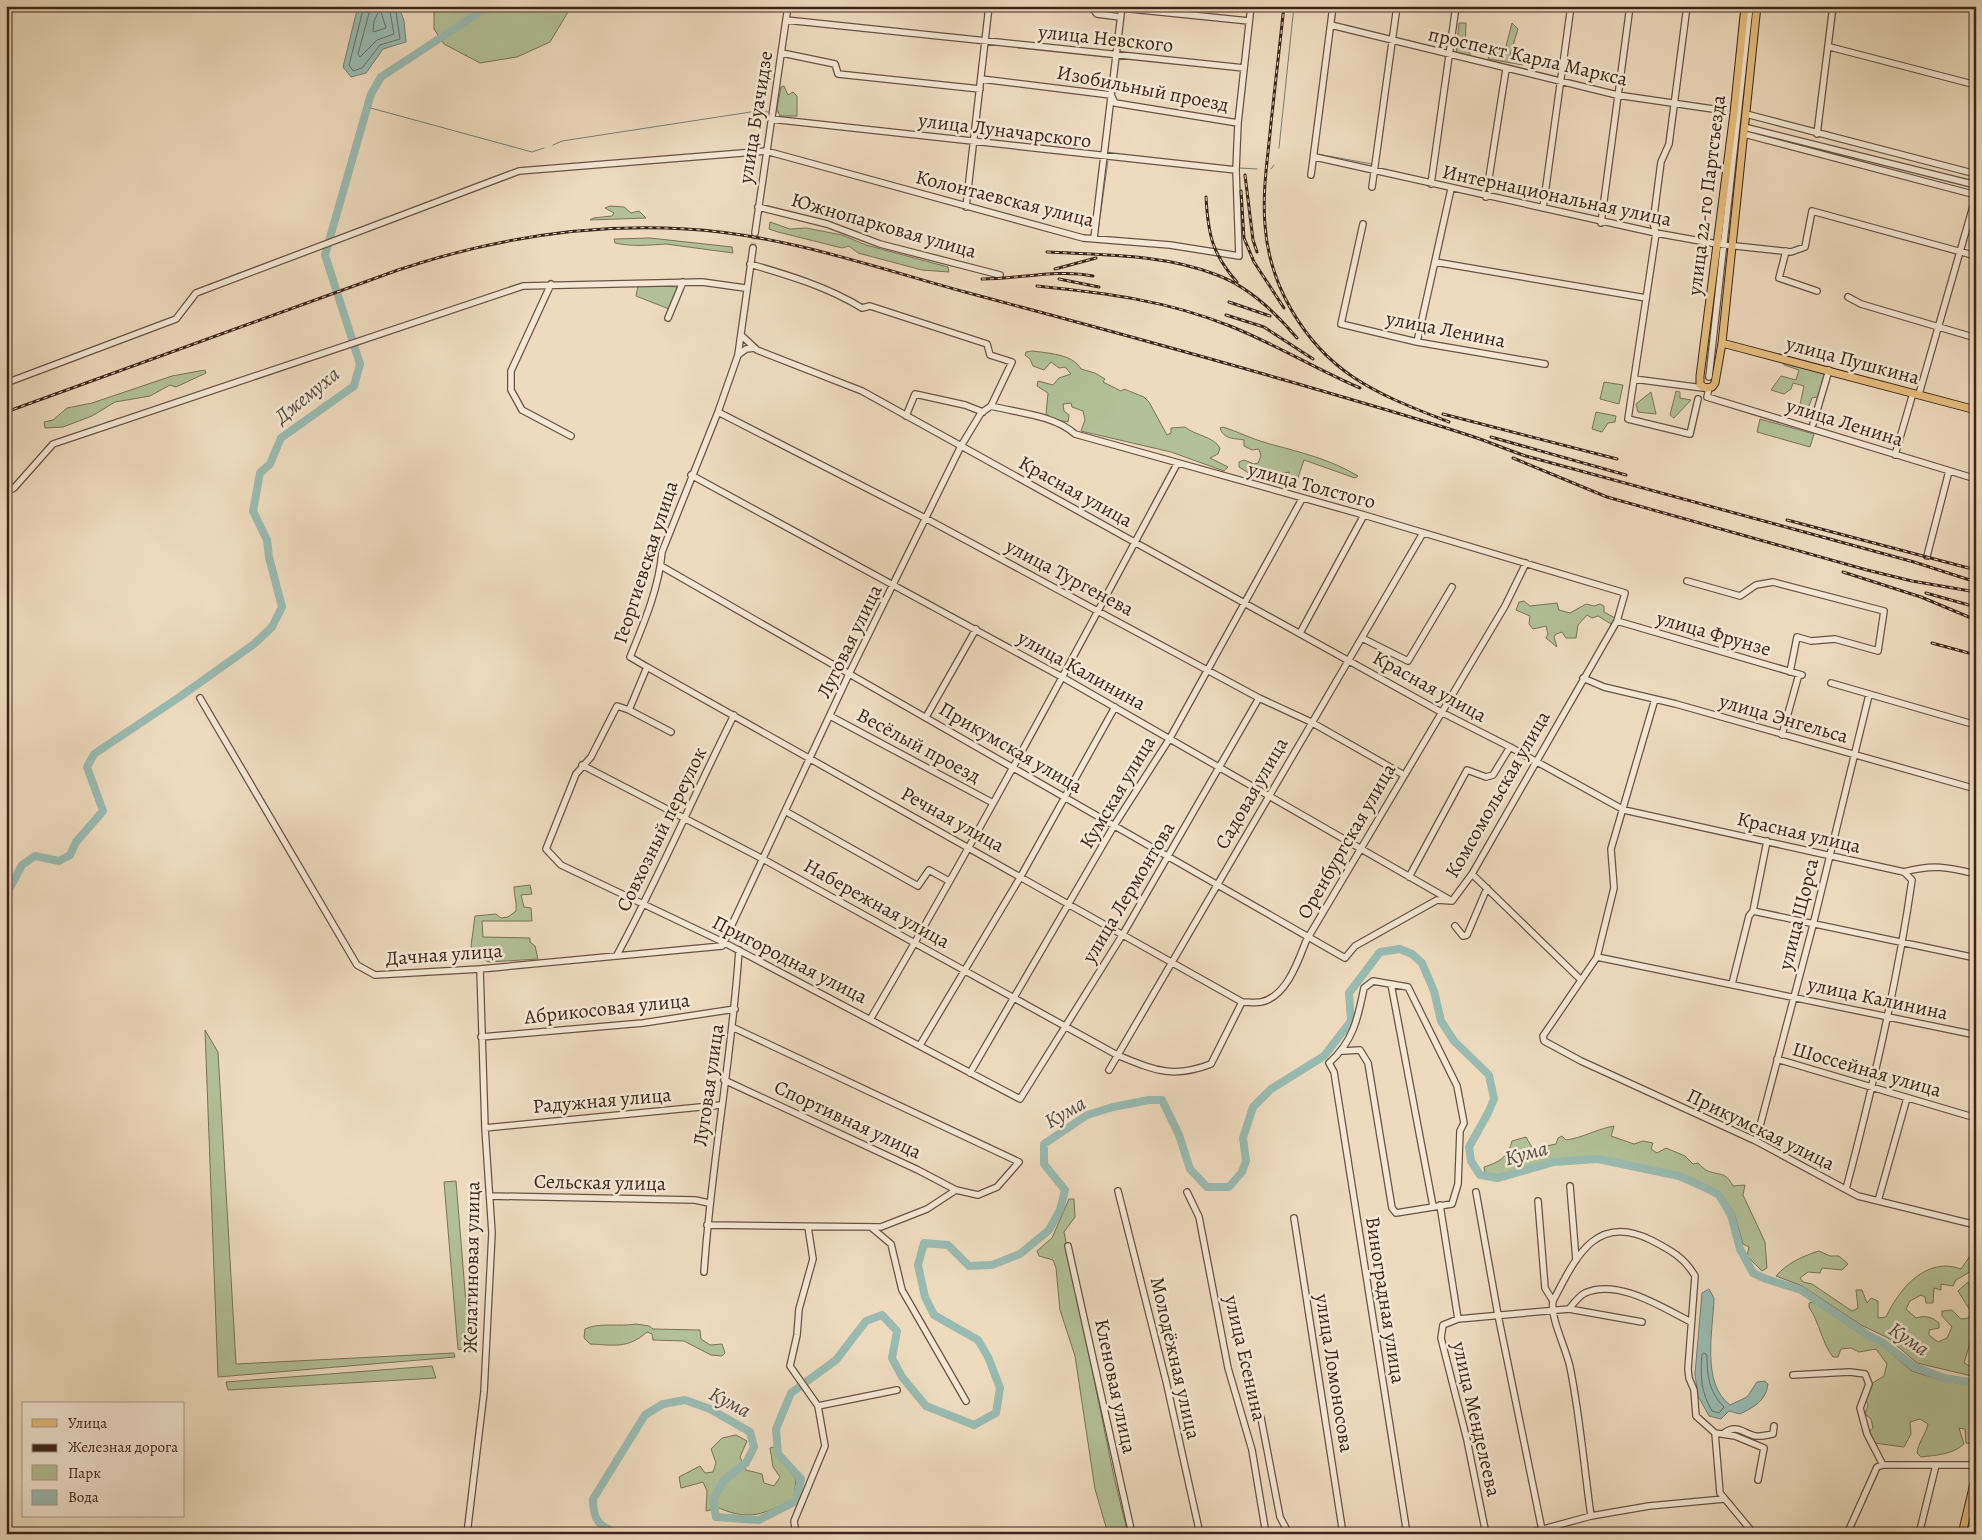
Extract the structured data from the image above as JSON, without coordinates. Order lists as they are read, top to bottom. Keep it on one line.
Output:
{"streets":{"main road":["улица 22-го Партсъезда","улица Пушкина"],"street":["улица Невского","проспект Карла Маркса","Изобильный проезд","улица Буачидзе","улица Луначарского","Интернациональная улица","Колонтаевская улица","Южнопарковая улица","улица Ленина","улица Толстого","Красная улица","Георгиевская улица","улица Тургенева","улица Фрунзе","Луговая улица","улица Калинина","улица Энгельса","Весёлый проезд","Прикумская улица","Кумская улица","Садовая улица","Комсомольская улица","Речная улица","Совхозный переулок","Оренбургская улица","улица Лермонтова","Набережная улица","улица Щорса","Дачная улица","Пригородная улица","Абрикосовая улица","Шоссейная улица","Радужная улица","Спортивная улица","Сельская улица","Желатиновая улица","Виноградная улица","Молодёжная улица","улица Есенина","улица Ломоносова","Кленовая улица","улица Менделеева"]},"crossings":[["улица Невского","улица Буачидзе"],["улица Буачидзе","улица Луначарского"],["улица Буачидзе","Колонтаевская улица"],["улица Буачидзе","Южнопарковая улица"],["улица Луначарского","Колонтаевская улица"],["Интернациональная улица","улица 22-го Партсъезда"],["улица 22-го Партсъезда","улица Ленина"],["улица 22-го Партсъезда","улица Пушкина"],["улица Толстого","Луговая улица"],["улица Толстого","Кумская улица"],["улица Толстого","Садовая улица"],["улица Толстого","Комсомольская улица"],["улица Толстого","Оренбургская улица"],["Красная улица","Георгиевская улица"],["Красная улица","Луговая улица"],["Красная улица","Кумская улица"],["Красная улица","Садовая улица"],["Красная улица","Комсомольская улица"],["Красная улица","Оренбургская улица"],["Красная улица","улица Щорса"],["Георгиевская улица","улица Тургенева"],["Георгиевская улица","Луговая улица"],["Георгиевская улица","улица Калинина"],["Георгиевская улица","Прикумская улица"],["Георгиевская улица","Речная улица"],["улица Тургенева","Луговая улица"],["улица Тургенева","Кумская улица"],["улица Тургенева","Садовая улица"],["улица Тургенева","Оренбургская улица"],["улица Тургенева","улица Лермонтова"],["улица Фрунзе","улица Энгельса"],["улица Фрунзе","Комсомольская улица"],["Луговая улица","улица Калинина"],["Луговая улица","Весёлый проезд"],["Луговая улица","Прикумская улица"],["Луговая улица","Речная улица"],["Луговая улица","Набережная улица"],["Луговая улица","Дачная улица"],["Луговая улица","Пригородная улица"],["Луговая улица","Абрикосовая улица"],["Луговая улица","Радужная улица"],["Луговая улица","Спортивная улица"],["Луговая улица","Сельская улица"],["улица Калинина","Кумская улица"],["улица Калинина","Садовая улица"],["улица Калинина","Комсомольская улица"],["улица Калинина","Оренбургская улица"],["улица Калинина","улица Лермонтова"],["улица Калинина","улица Щорса"],["улица Энгельса","Комсомольская улица"],["улица Энгельса","улица Щорса"],["Прикумская улица","Кумская улица"],["Прикумская улица","Садовая улица"],["Прикумская улица","Комсомольская улица"],["Прикумская улица","Оренбургская улица"],["Прикумская улица","улица Лермонтова"],["Прикумская улица","улица Щорса"],["Кумская улица","Речная улица"],["Кумская улица","Набережная улица"],["Кумская улица","Пригородная улица"],["Садовая улица","Речная улица"],["Садовая улица","Набережная улица"],["Речная улица","Совхозный переулок"],["Речная улица","Оренбургская улица"],["Речная улица","улица Лермонтова"],["Речная улица","Набережная улица"],["Совхозный переулок","Набережная улица"],["Совхозный переулок","Дачная улица"],["Совхозный переулок","Пригородная улица"],["Оренбургская улица","Набережная улица"],["улица Лермонтова","Набережная улица"],["улица Лермонтова","Пригородная улица"],["Набережная улица","Пригородная улица"],["улица Щорса","Шоссейная улица"],["Дачная улица","Пригородная улица"],["Дачная улица","Желатиновая улица"],["Абрикосовая улица","Желатиновая улица"],["Радужная улица","Желатиновая улица"],["Сельская улица","Желатиновая улица"]],"water":["Джемуха","Кума"],"legend":["Улица","Железная дорога","Парк","Вода"]}
